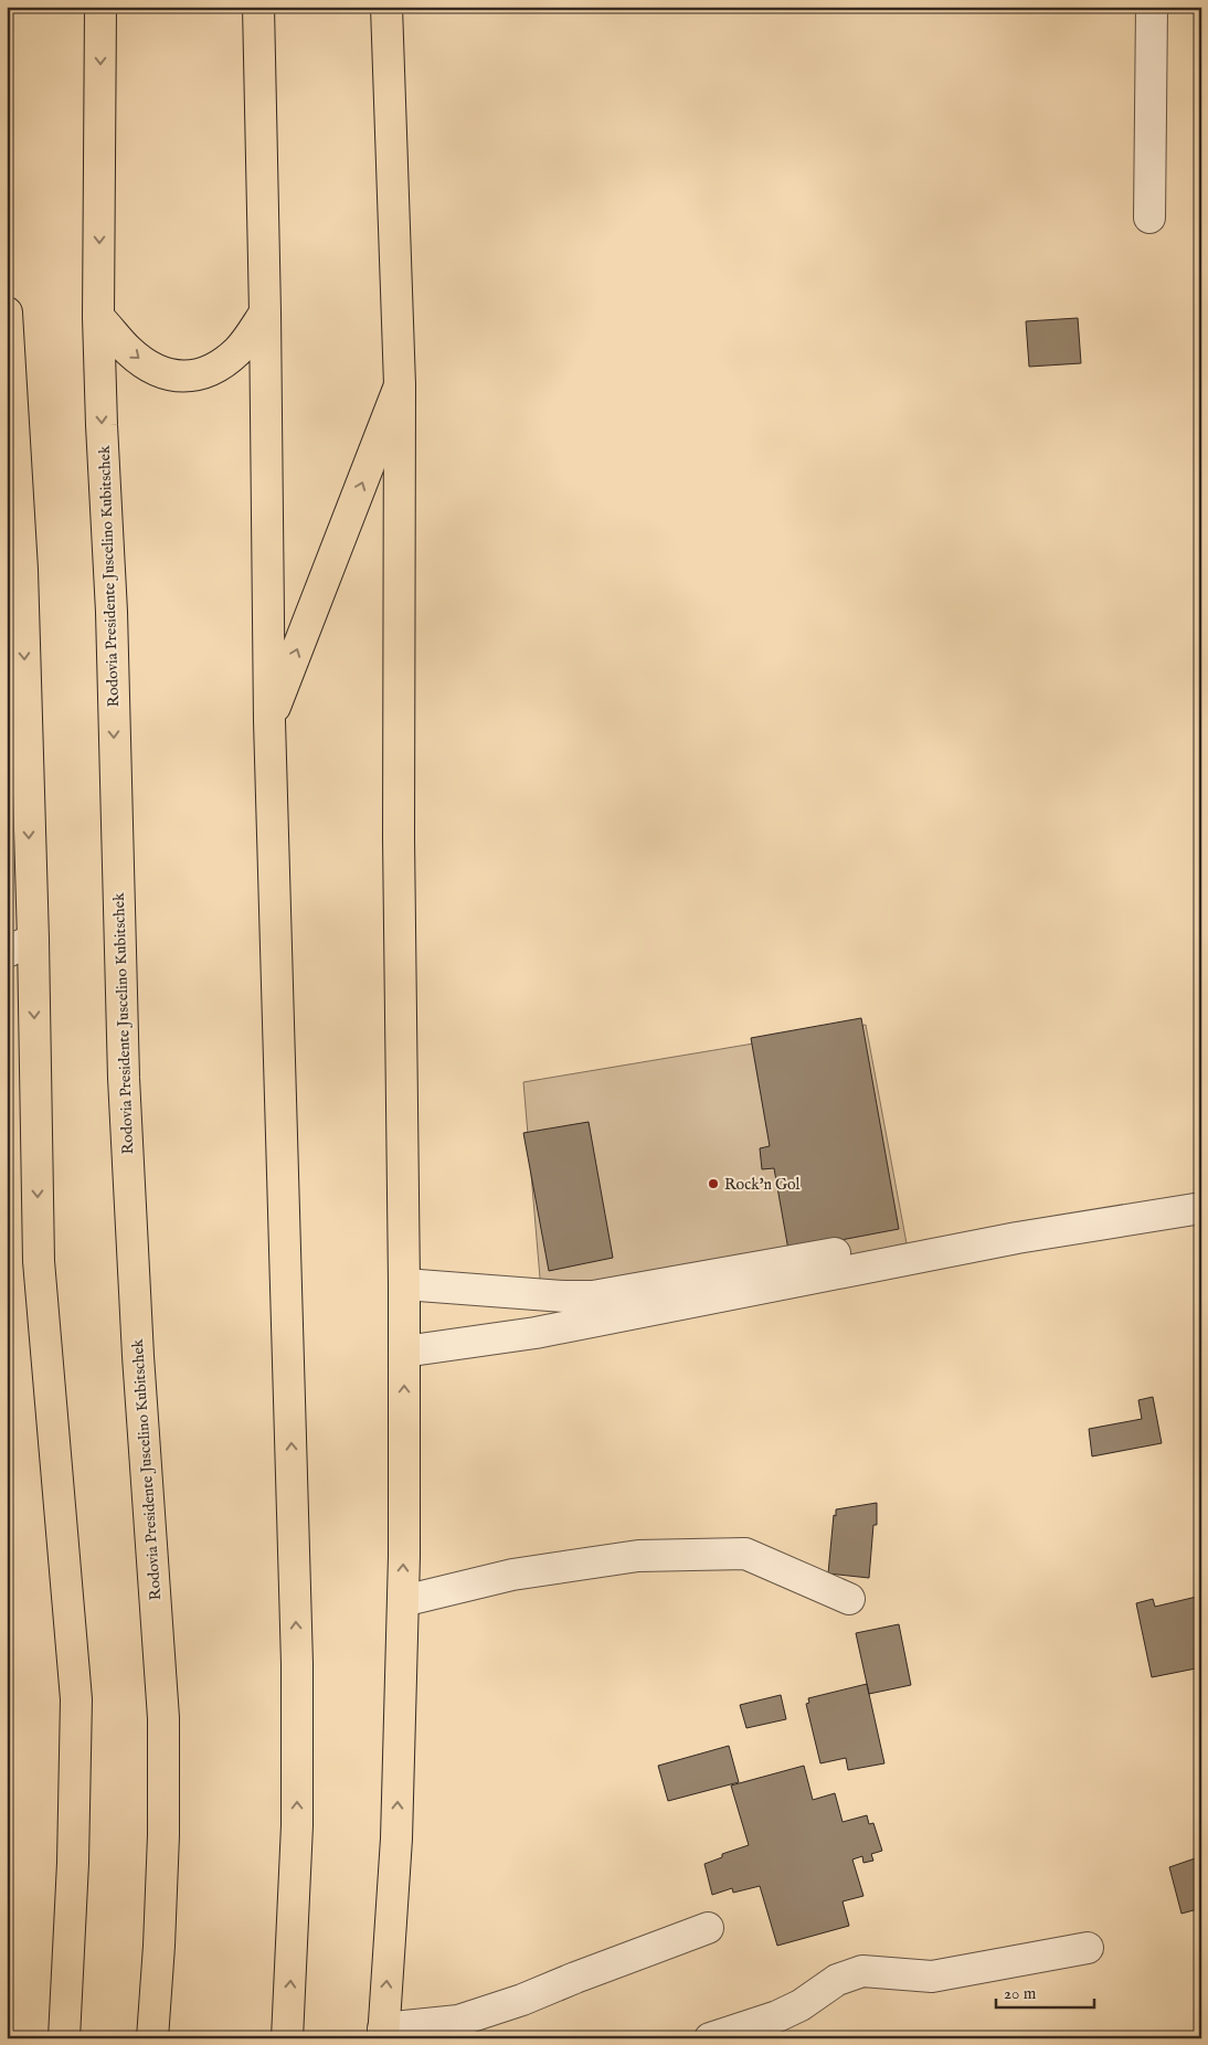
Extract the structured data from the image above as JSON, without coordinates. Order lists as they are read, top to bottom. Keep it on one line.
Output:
{"streets":{"main road":["Rodovia Presidente Juscelino Kubitschek"]},"places":["Rock'n Gol"],"scale_bar":"20 m"}
